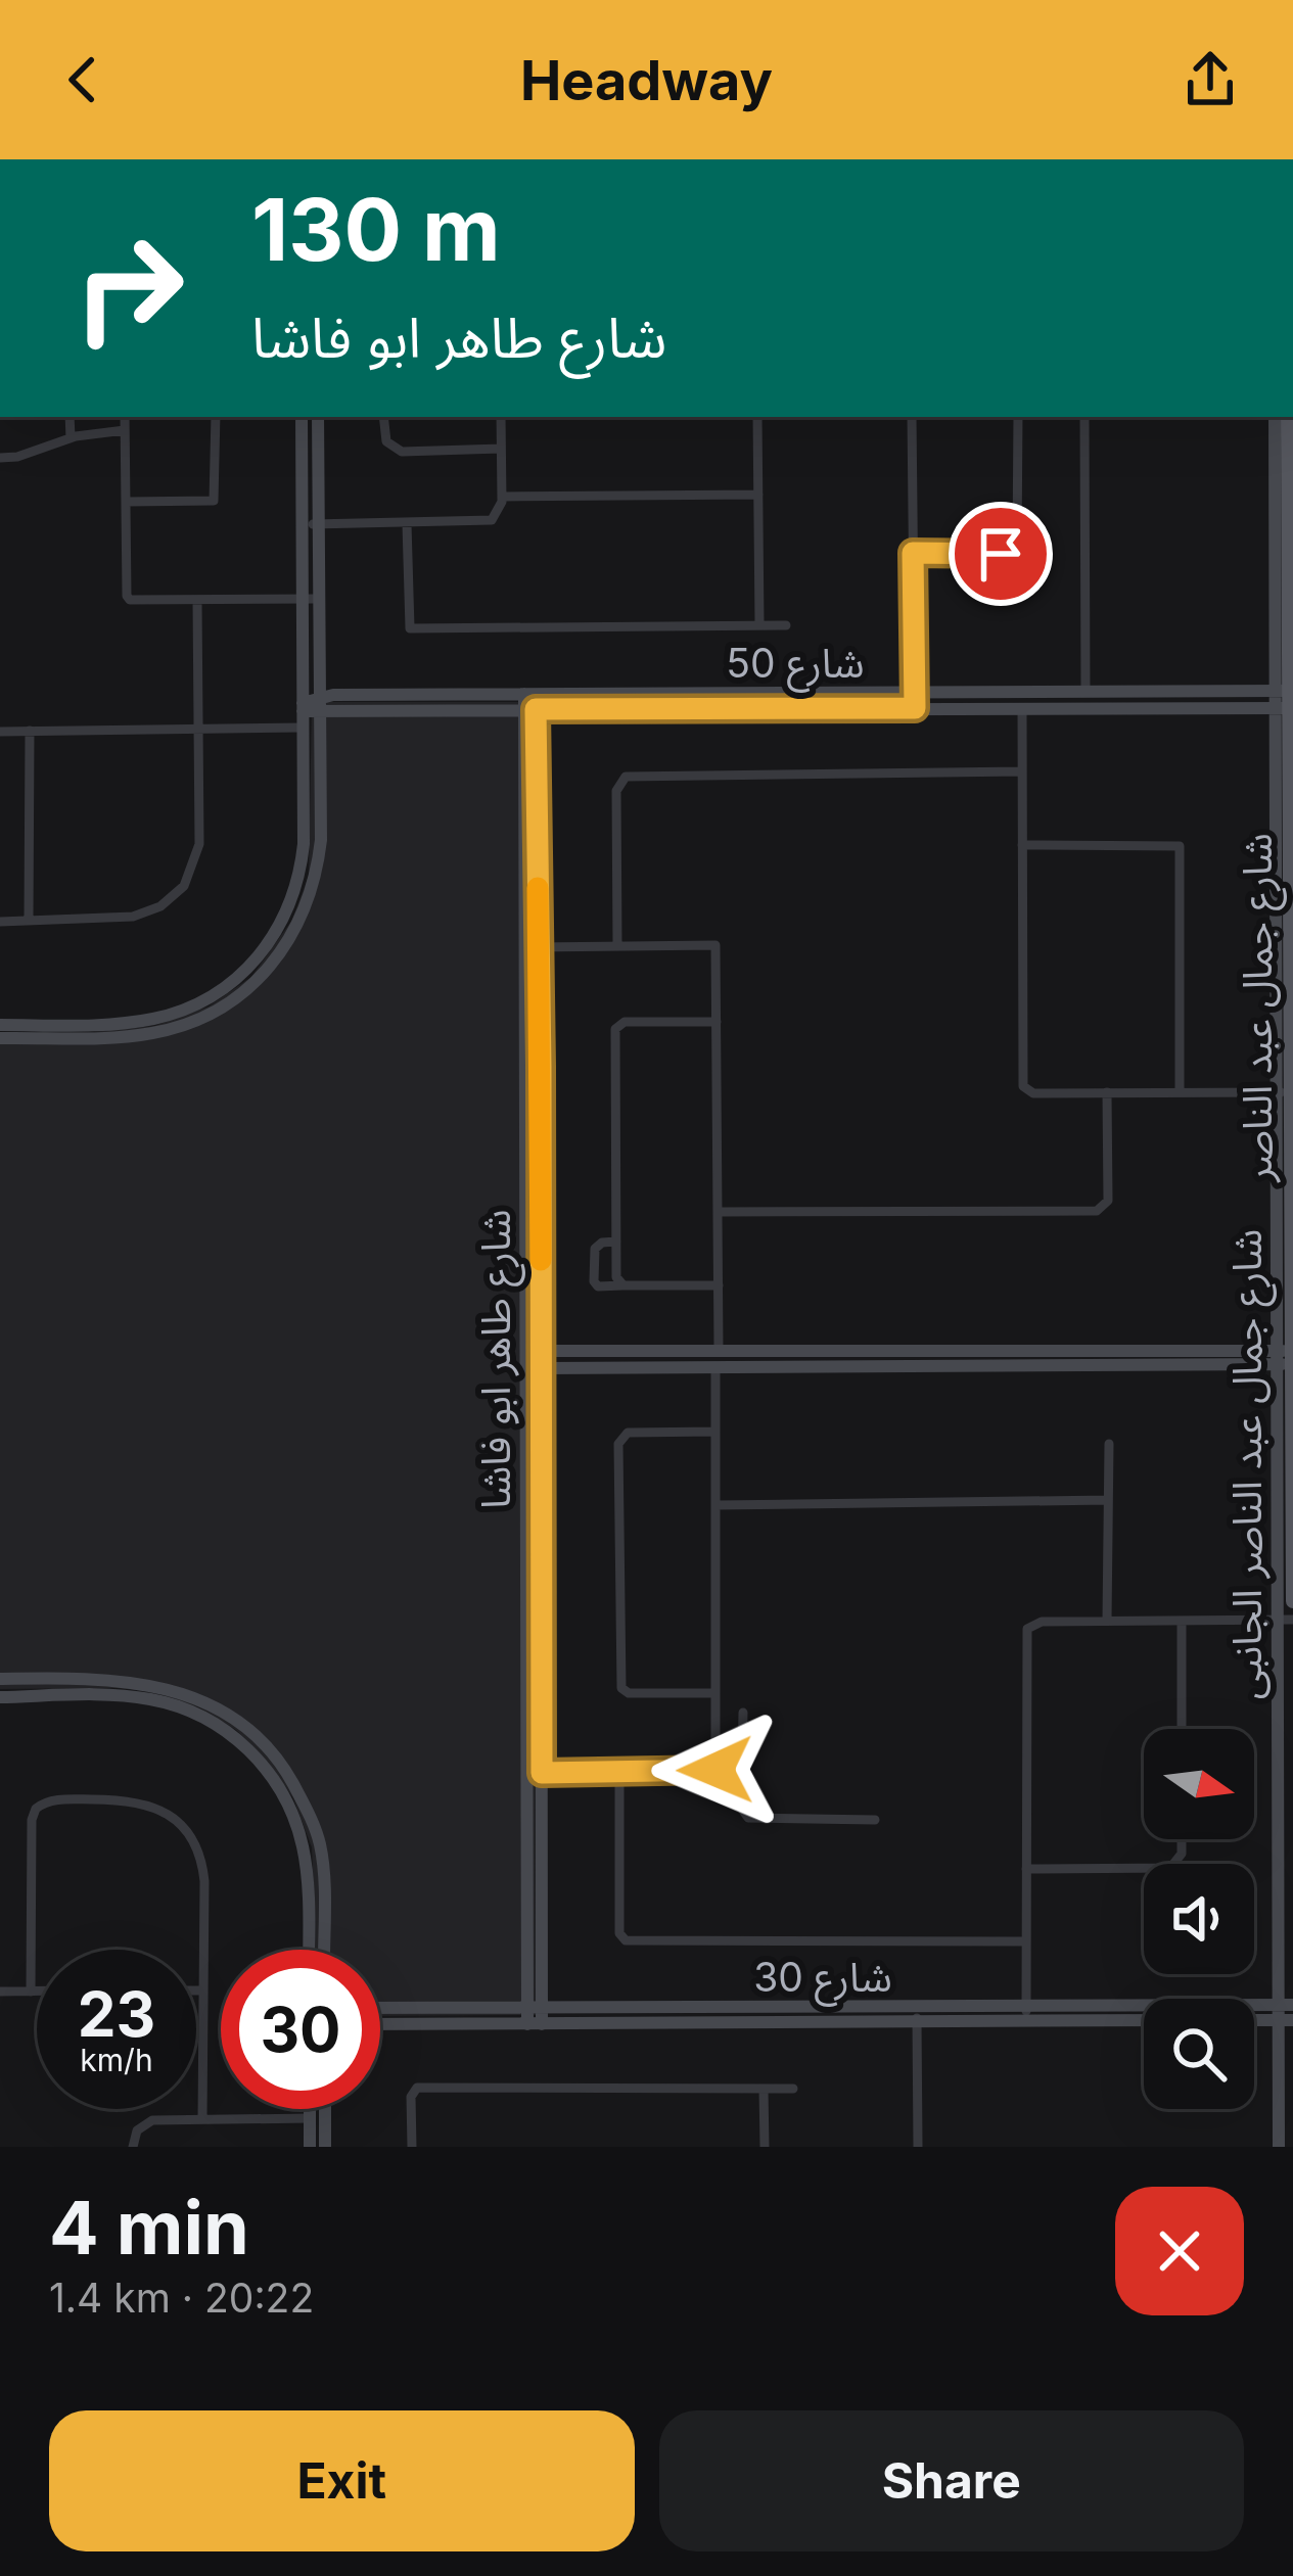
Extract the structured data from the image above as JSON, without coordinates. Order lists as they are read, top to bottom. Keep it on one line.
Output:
{"streets":{"main road":["شارع جمال عبد الناصر"],"street":["شارع 50","شارع طاهر ابو فاشا","شارع جمال عبد الناصر الجانبى","شارع 30"]},"crossings":[["شارع 50","شارع جمال عبد الناصر"],["شارع 50","شارع طاهر ابو فاشا"],["شارع جمال عبد الناصر","شارع جمال عبد الناصر الجانبى"],["شارع طاهر ابو فاشا","شارع 30"],["شارع جمال عبد الناصر الجانبى","شارع 30"]],"north":"right","page":{"header":"Headway","turn":["130 m","شارع طاهر ابو فاشا"],"speed":"23 km/h","limit":"30","heading":["4 min","1.4 km · 20:22"],"buttons":["Exit","Share"]}}
